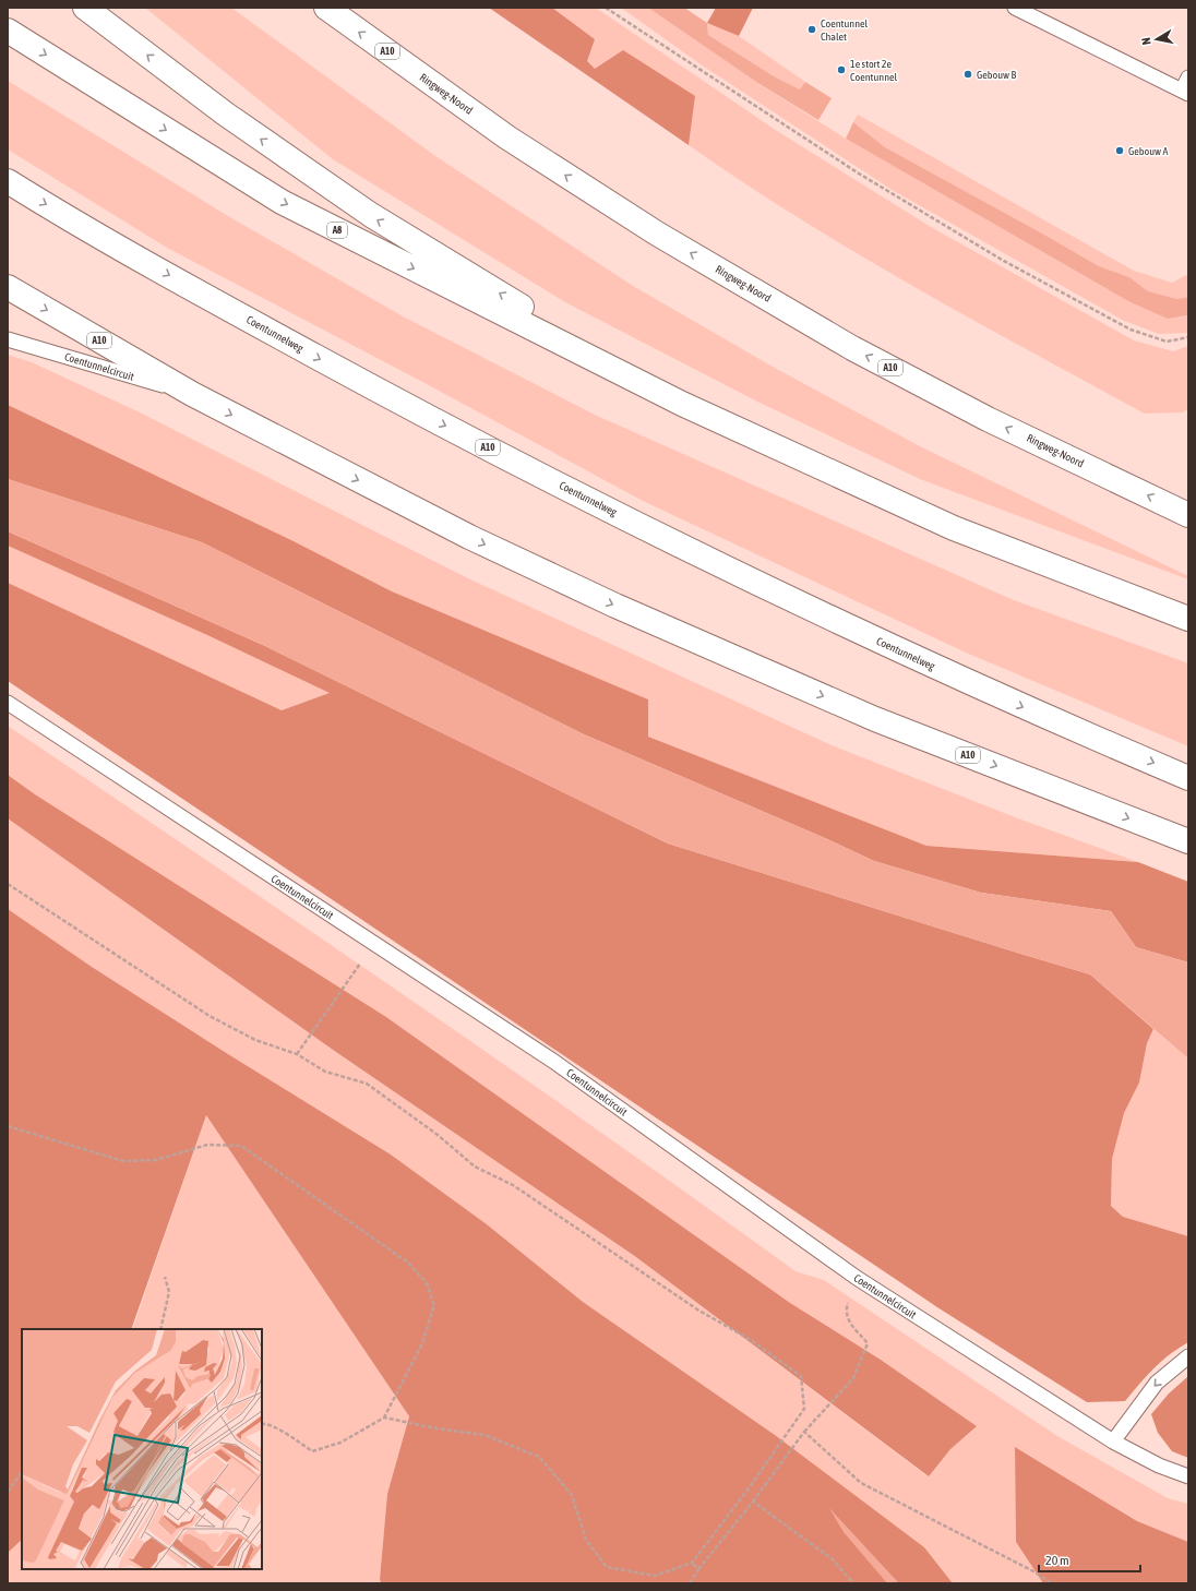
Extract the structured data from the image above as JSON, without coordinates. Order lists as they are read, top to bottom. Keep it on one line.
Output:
{"streets":{"highway":["A10","Ringweg-Noord","A8","Coentunnelweg"],"lane":["Coentunnelcircuit"]},"crossings":[["A10","Coentunnelcircuit"]],"places":["Coentunnel Chalet","1e stort 2e Coentunnel","Gebouw B","Gebouw A"],"scale_bar":"20 m","north":"left"}
